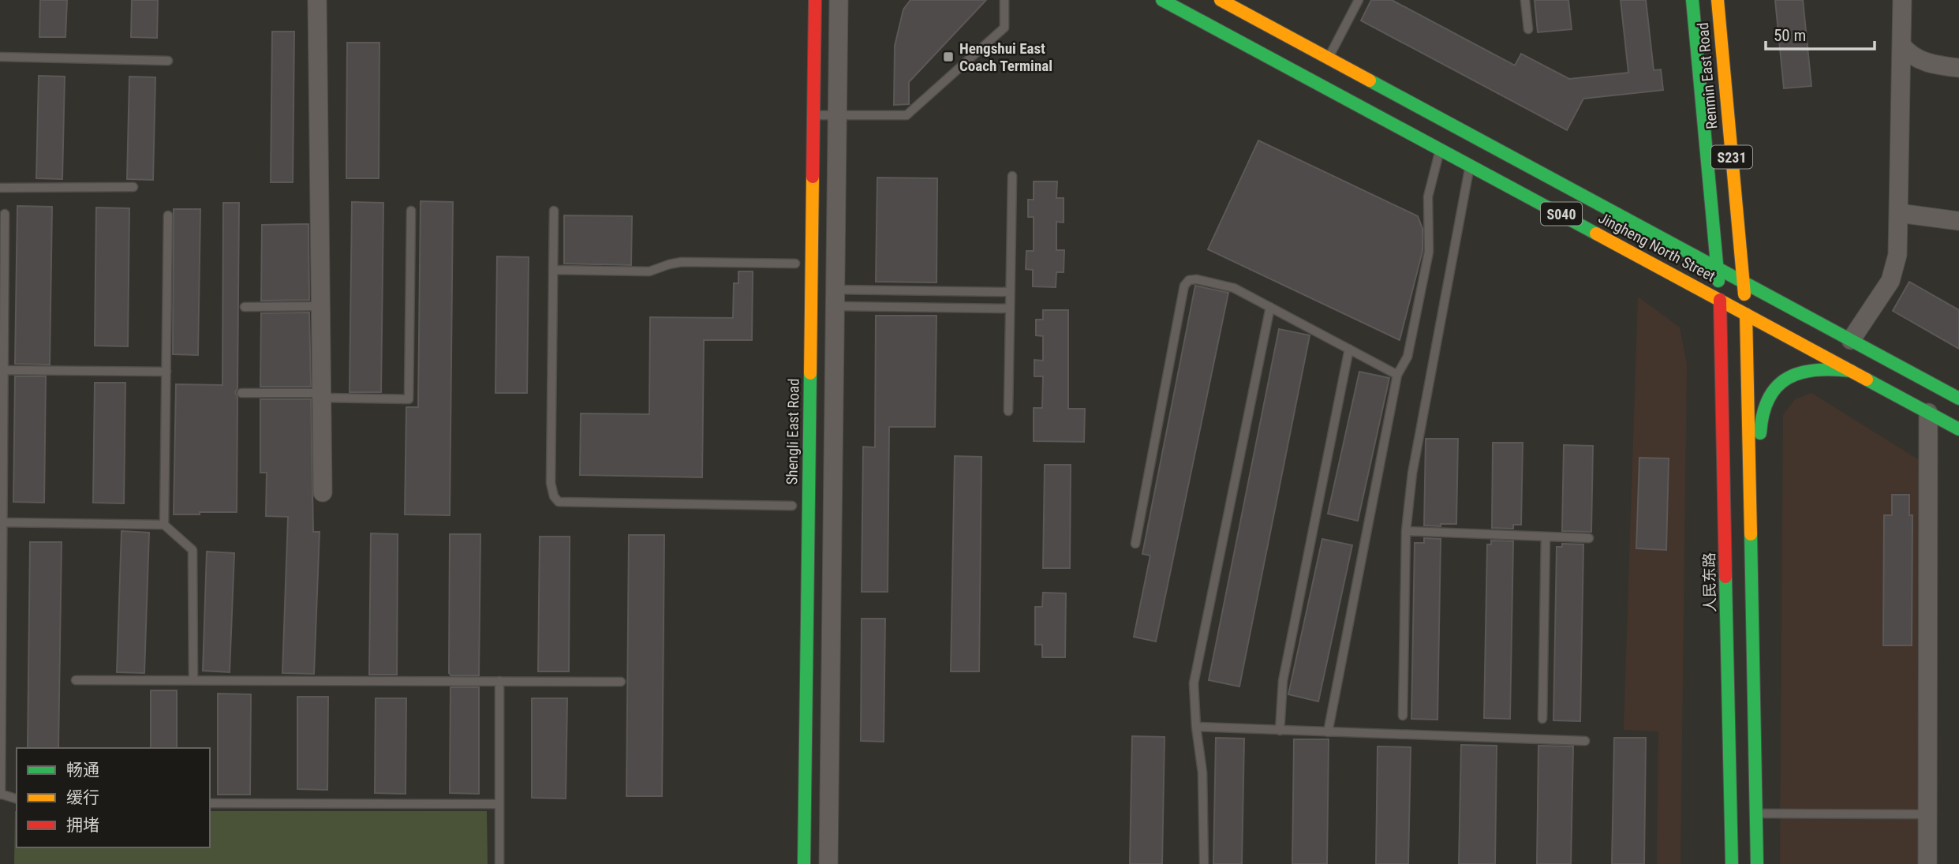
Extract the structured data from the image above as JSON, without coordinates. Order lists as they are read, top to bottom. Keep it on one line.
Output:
{"streets":{"main road":["Renmin East Road","S231","S040","Jingheng North Street","Shengli East Road","人民东路"]},"crossings":[["Renmin East Road","Jingheng North Street"],["Renmin East Road","人民东路"],["Jingheng North Street","人民东路"]],"places":{"transit":["Hengshui East Coach Terminal"]},"legend":["畅通","缓行","拥堵"],"scale_bar":"50 m"}
